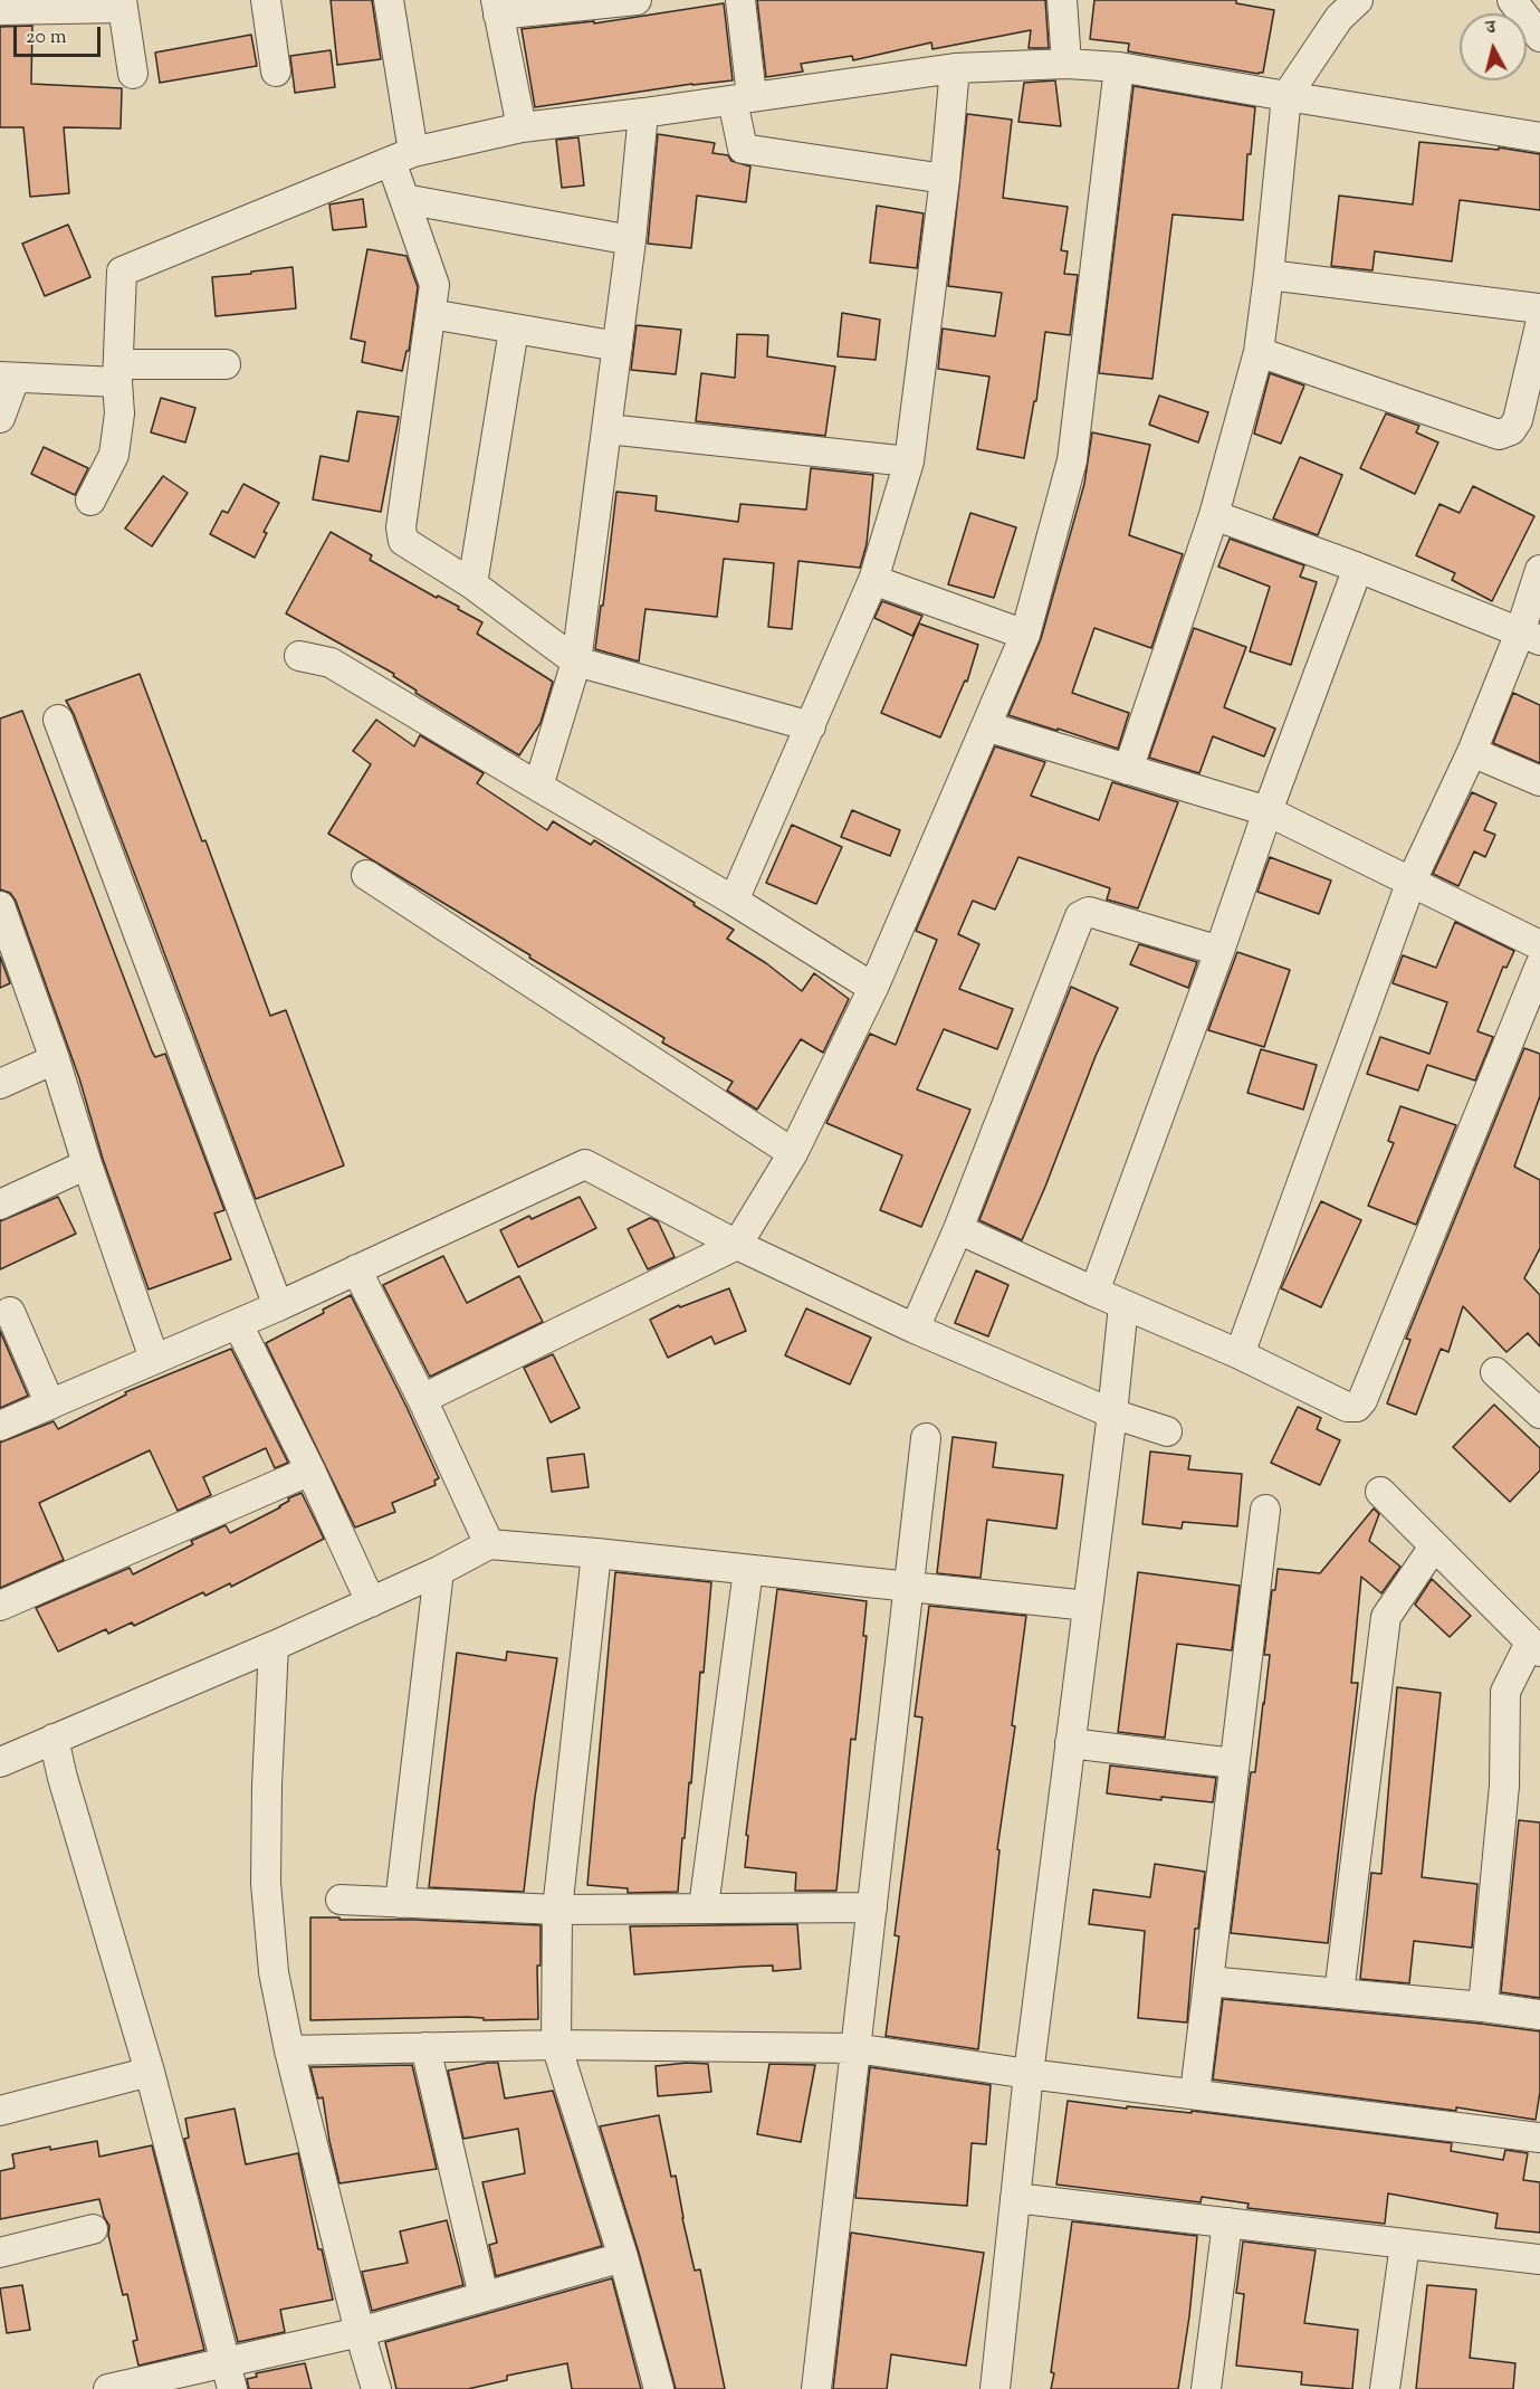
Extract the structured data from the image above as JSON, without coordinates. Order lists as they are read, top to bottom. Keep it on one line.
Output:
{"scale_bar":"20 m","north":"top"}
